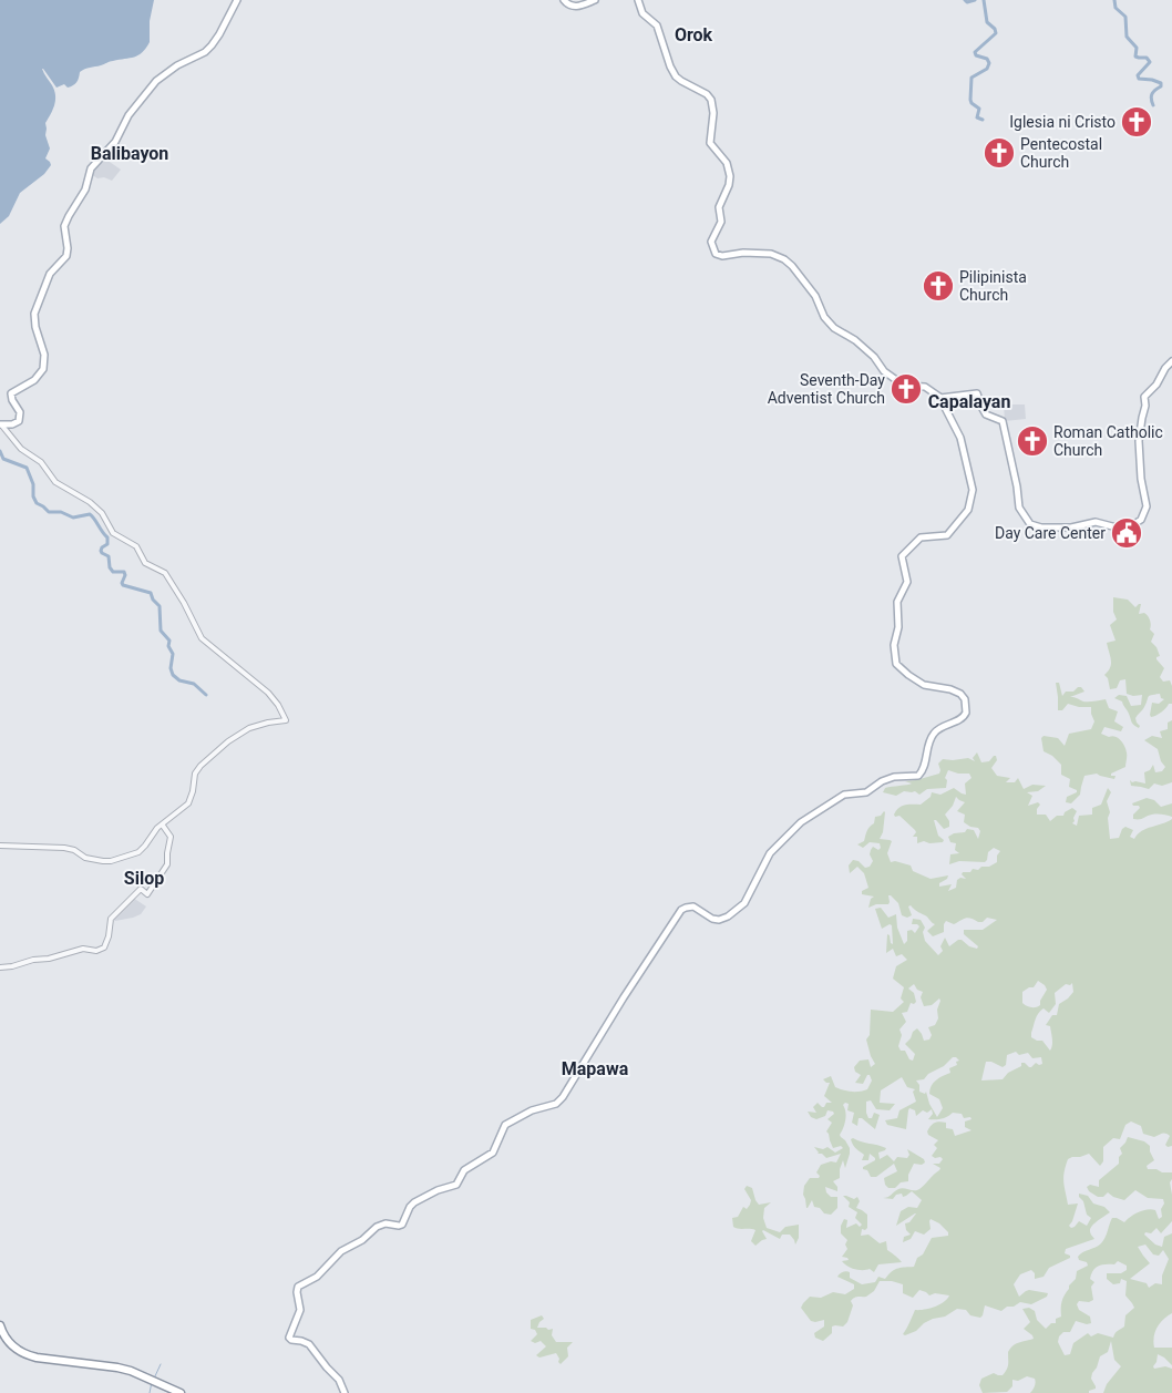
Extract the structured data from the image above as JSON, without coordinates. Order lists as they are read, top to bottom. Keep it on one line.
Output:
{"districts":["Orok","Balibayon","Capalayan","Silop","Mapawa"],"places":{"church":["Iglesia ni Cristo","Pentecostal Church","Pilipinista Church","Seventh-Day Adventist Church","Roman Catholic Church"],"public building":["Day Care Center"]}}
